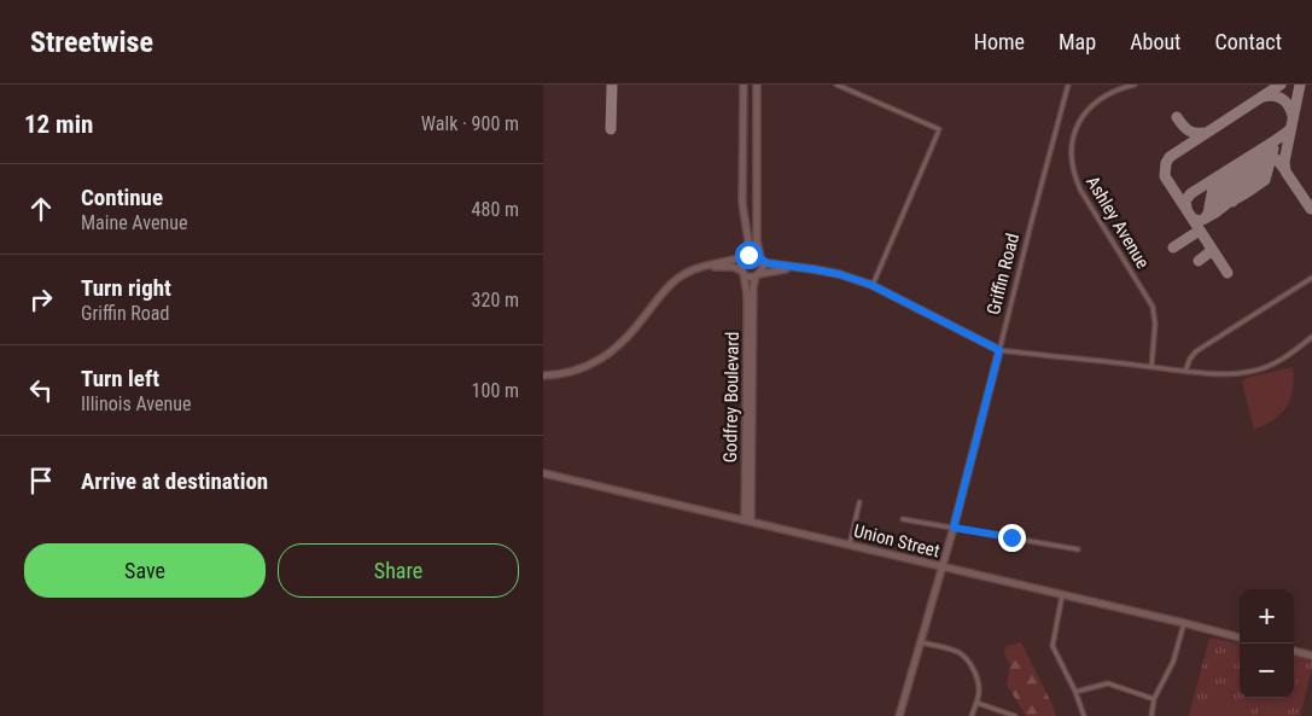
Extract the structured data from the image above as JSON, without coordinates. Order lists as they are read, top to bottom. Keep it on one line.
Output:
{"streets":{"street":["Ashley Avenue","Griffin Road","Godfrey Boulevard","Union Street"]},"crossings":[["Griffin Road","Union Street"],["Godfrey Boulevard","Union Street"]],"page":{"header":"Streetwise","nav":["Home","Map","About","Contact"],"heading":["12 min","Walk · 900 m"],"list":[["Continue","Maine Avenue","480 m"],["Turn right","Griffin Road","320 m"],["Turn left","Illinois Avenue","100 m"],"Arrive at destination"],"buttons":["Save","Share"],"map_buttons":["+","−"]}}
